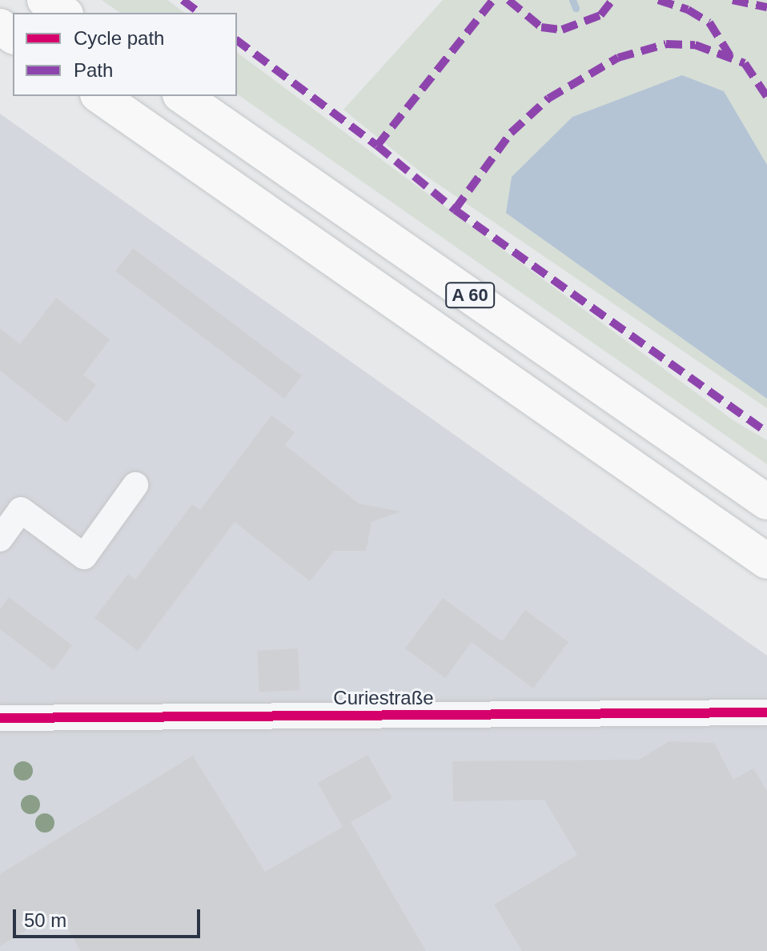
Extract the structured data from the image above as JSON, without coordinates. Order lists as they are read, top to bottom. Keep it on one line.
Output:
{"streets":{"highway":["A 60"],"street":["Curiestraße"]},"legend":["Cycle path","Path"],"scale_bar":"50 m"}
